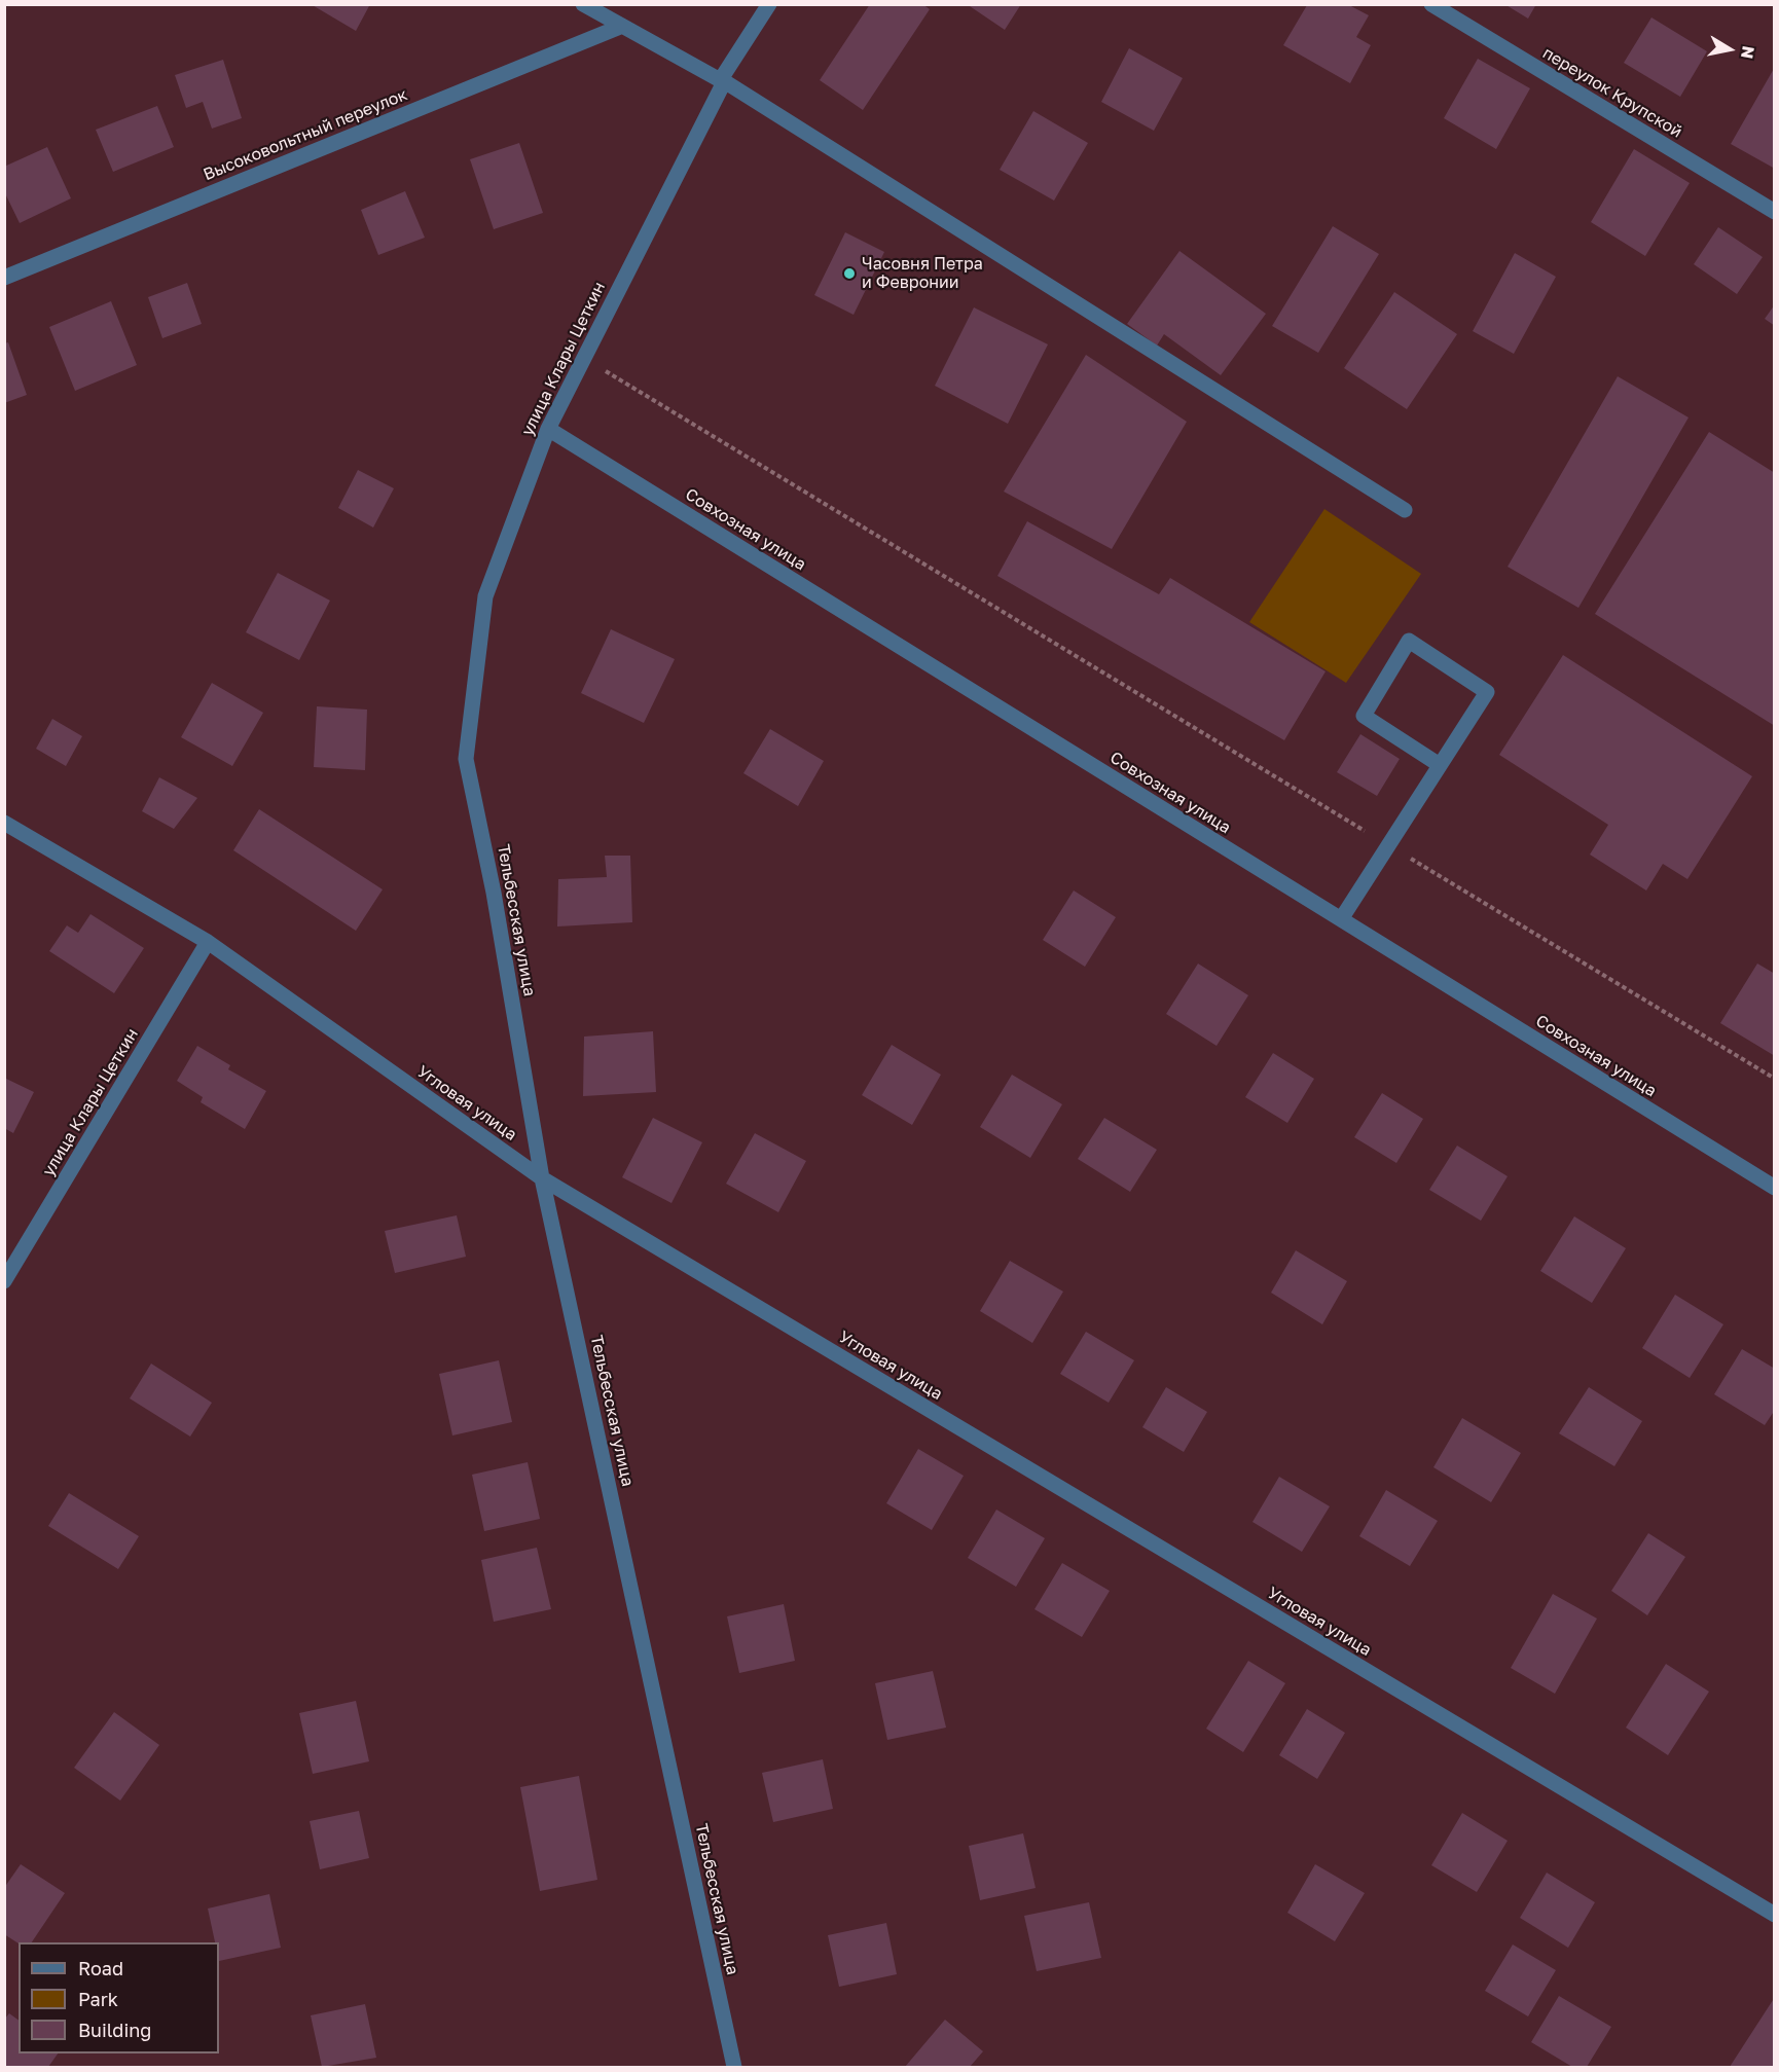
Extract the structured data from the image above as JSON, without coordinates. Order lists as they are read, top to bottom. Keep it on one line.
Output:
{"streets":{"street":["переулок Крупской","Высоковольтный переулок","улица Клары Цеткин","Совхозная улица","Тельбесская улица","Угловая улица"]},"crossings":[["улица Клары Цеткин","Совхозная улица"],["улица Клары Цеткин","Тельбесская улица"],["улица Клары Цеткин","Угловая улица"],["Тельбесская улица","Угловая улица"]],"places":["Часовня Петра и Февронии"],"legend":["Road","Park","Building"],"north":"right"}
